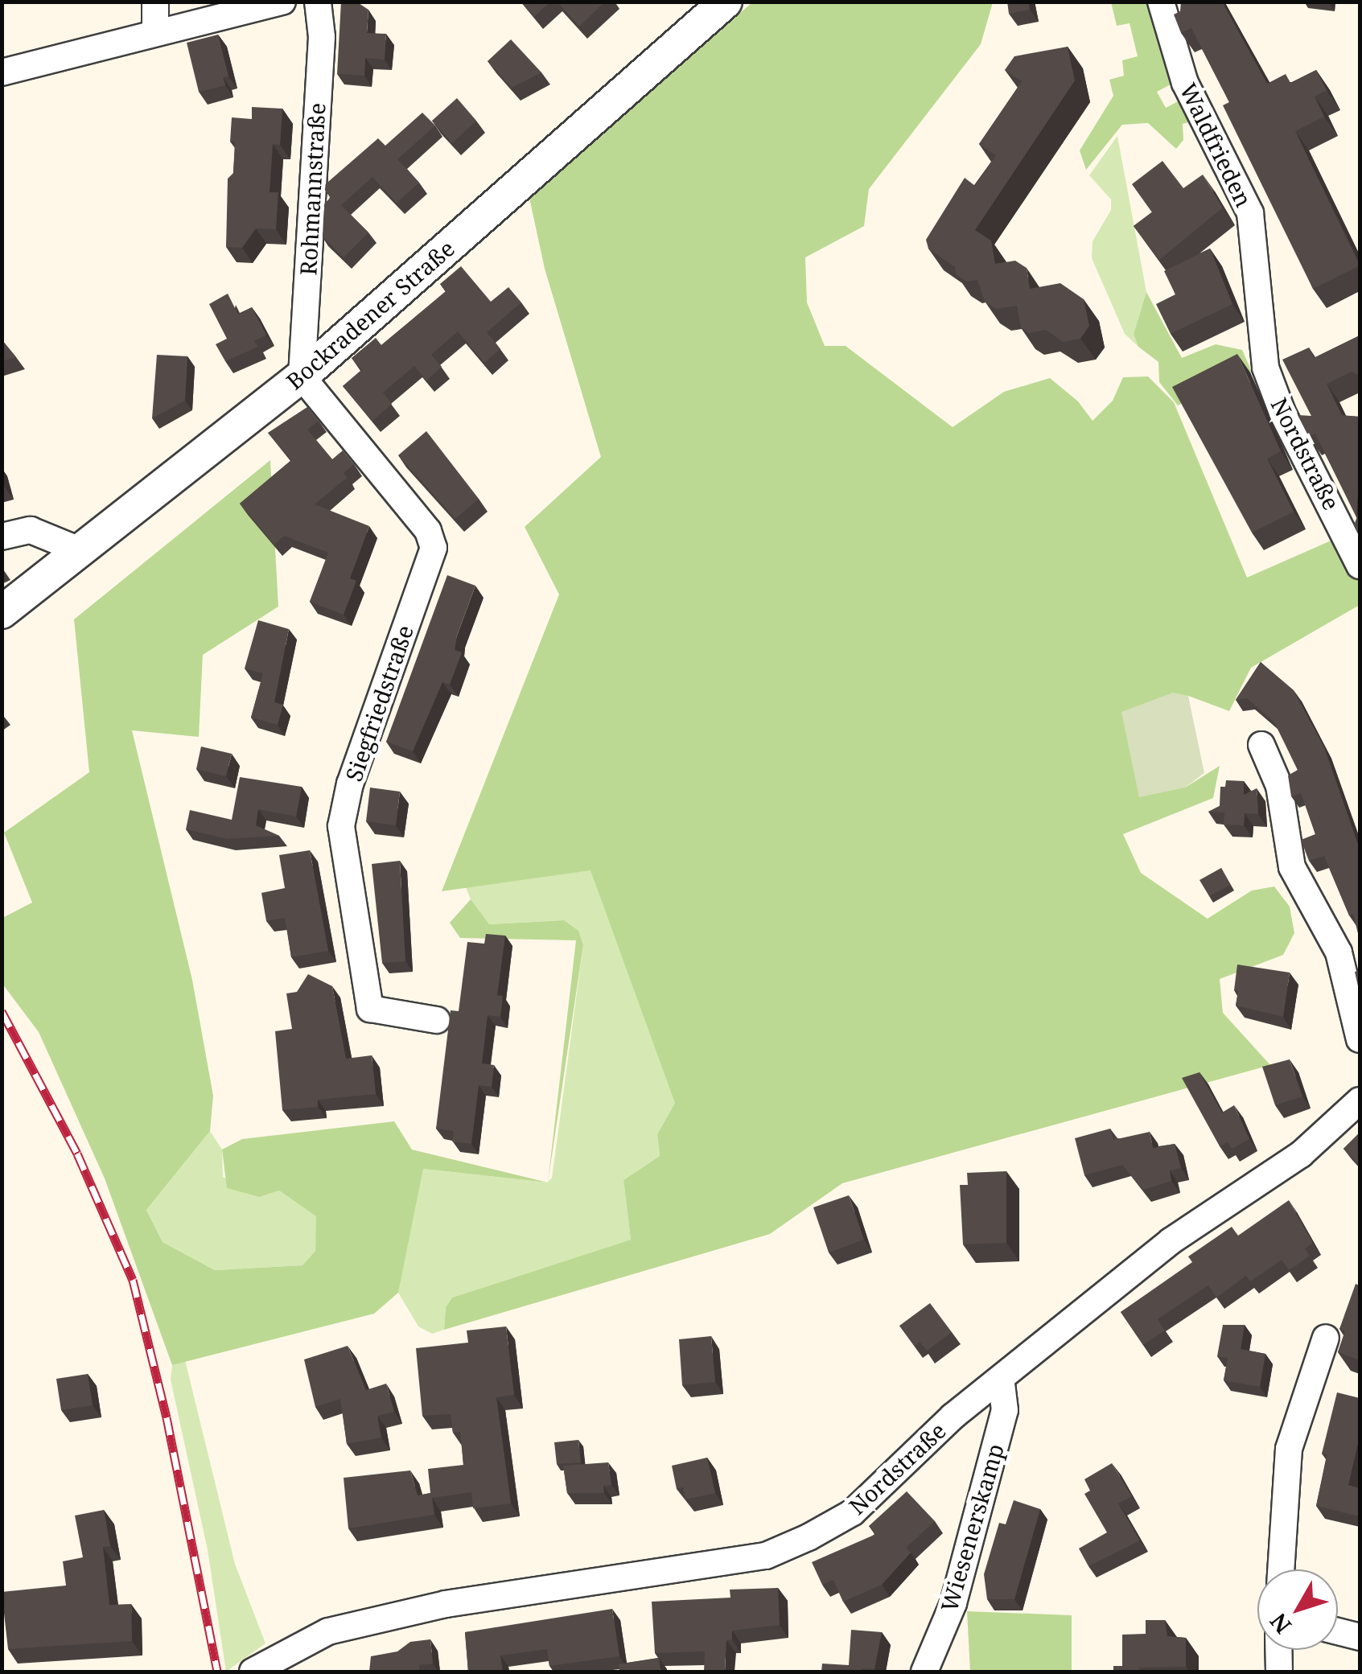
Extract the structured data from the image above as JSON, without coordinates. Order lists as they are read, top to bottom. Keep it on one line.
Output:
{"streets":{"street":["Waldfrieden","Rohmannstraße","Bockradener Straße","Nordstraße","Siegfriedstraße","Wiesenerskamp"]},"crossings":[["Waldfrieden","Nordstraße"],["Rohmannstraße","Bockradener Straße"],["Rohmannstraße","Siegfriedstraße"],["Bockradener Straße","Siegfriedstraße"],["Nordstraße","Wiesenerskamp"]],"north":"bottom left"}
